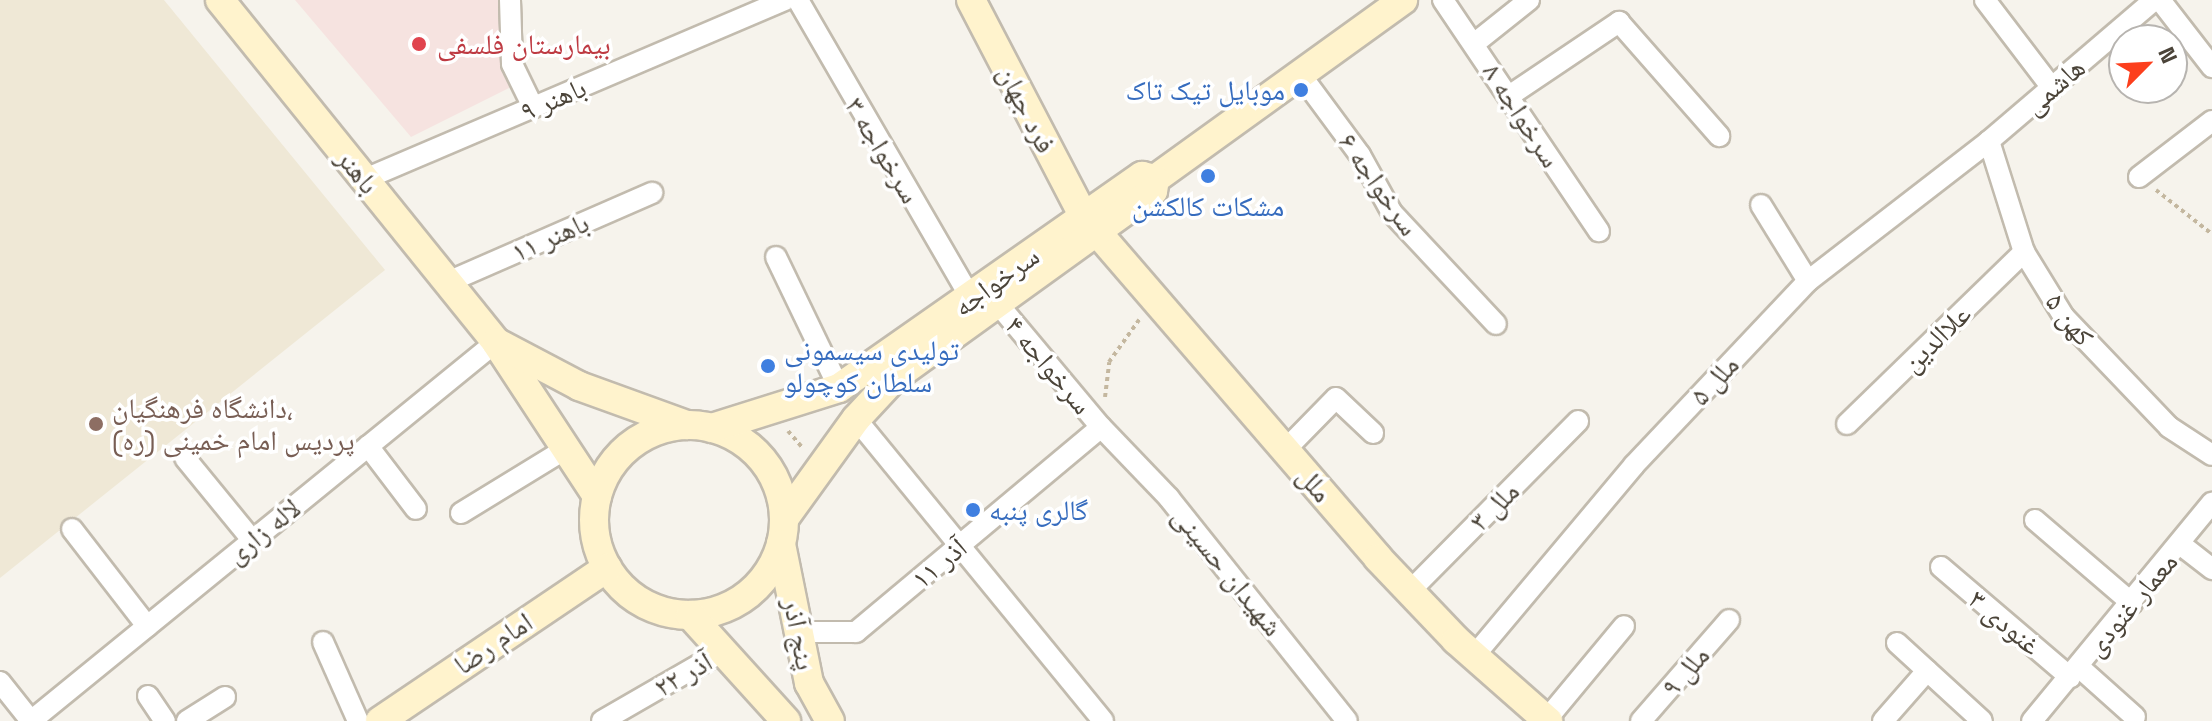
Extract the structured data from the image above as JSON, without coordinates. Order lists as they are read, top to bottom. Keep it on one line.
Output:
{"streets":{"main road":["فرد جهان","باهنر","سرخواجه","ملل","پنج آذر","امام رضا"],"street":["هاشمی","۹ باهنر","۸ سرخواجه","سرخواجه ۳","سرخواجه ۶","باهنر ۱۱","۵ کهن","علاالدین","سرخواجه ۴","ملل ۵","ملل ۳","لاله زاری","آذر ۱۱","شهیدان حسینی","معمار غنودی","۳ غنودی","ملل ۹","۲۲ آذر"]},"crossings":[["هاشمی","۵ کهن"],["هاشمی","ملل ۵"],["۹ باهنر","باهنر"],["فرد جهان","سرخواجه"],["فرد جهان","ملل"],["سرخواجه ۳","سرخواجه"],["سرخواجه ۳","سرخواجه ۴"],["باهنر","باهنر ۱۱"],["باهنر","سرخواجه"],["باهنر","لاله زاری"],["باهنر","پنج آذر"],["باهنر","امام رضا"],["سرخواجه ۶","سرخواجه"],["سرخواجه","سرخواجه ۴"],["سرخواجه","ملل"],["سرخواجه","پنج آذر"],["سرخواجه","امام رضا"],["۵ کهن","علاالدین"],["۵ کهن","ملل ۵"],["سرخواجه ۴","آذر ۱۱"],["سرخواجه ۴","شهیدان حسینی"],["ملل ۵","ملل"],["ملل","ملل ۳"],["آذر ۱۱","شهیدان حسینی"],["آذر ۱۱","پنج آذر"],["معمار غنودی","۳ غنودی"],["پنج آذر","امام رضا"],["پنج آذر","۲۲ آذر"]],"places":["بیمارستان فلسفی","موبایل تیک تاک","مشکات کالکشن","تولیدی سیسمونی سلطان کوچولو","دانشگاه فرهنگیان، پردیس امام خمینی (ره)","گالری پنبه"],"north":"top right"}
